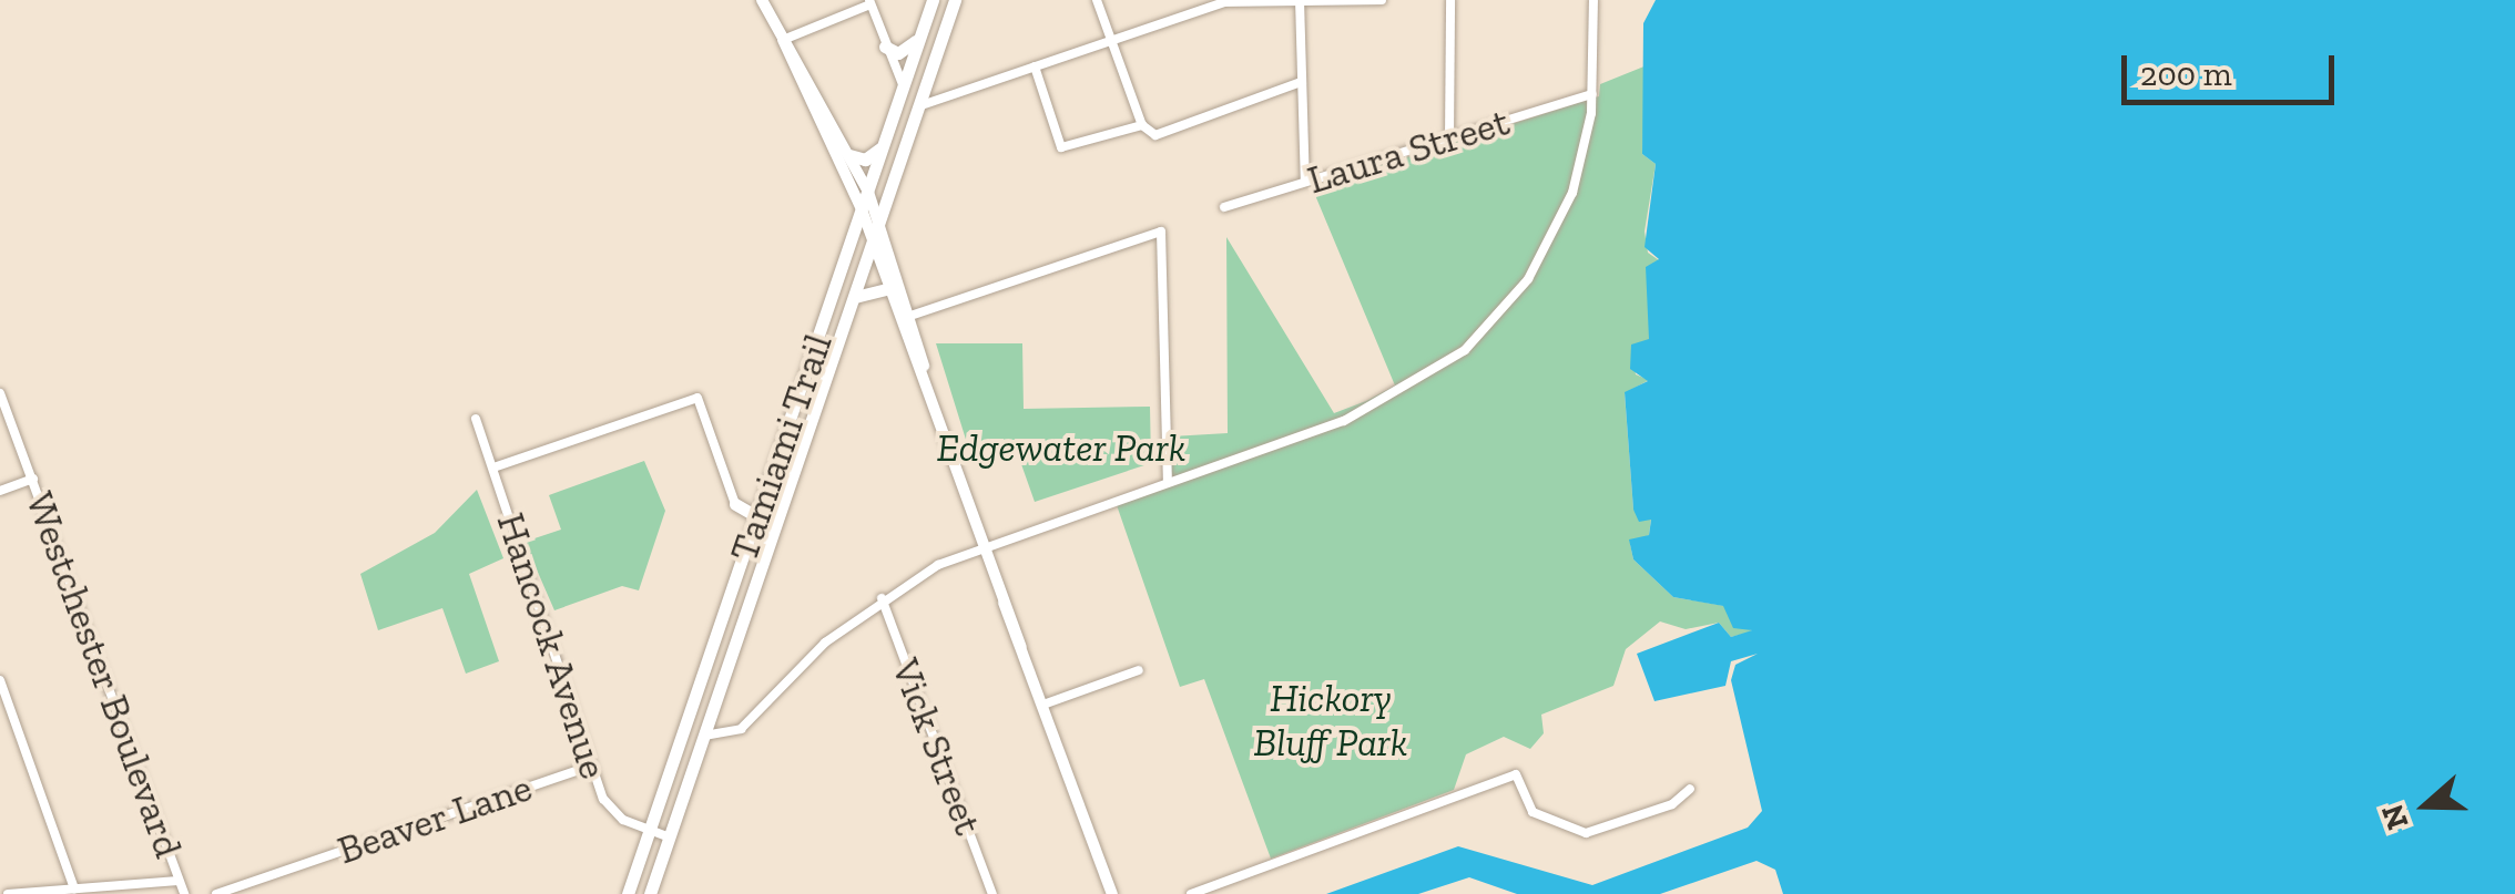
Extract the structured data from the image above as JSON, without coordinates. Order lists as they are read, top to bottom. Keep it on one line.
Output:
{"streets":{"main road":["Tamiami Trail"],"street":["Laura Street","Hancock Avenue","Westchester Boulevard","Vick Street","Beaver Lane"]},"crossings":[["Tamiami Trail","Hancock Avenue"],["Hancock Avenue","Beaver Lane"]],"parks":["Edgewater Park","Hickory Bluff Park"],"scale_bar":"200 m","north":"left"}
